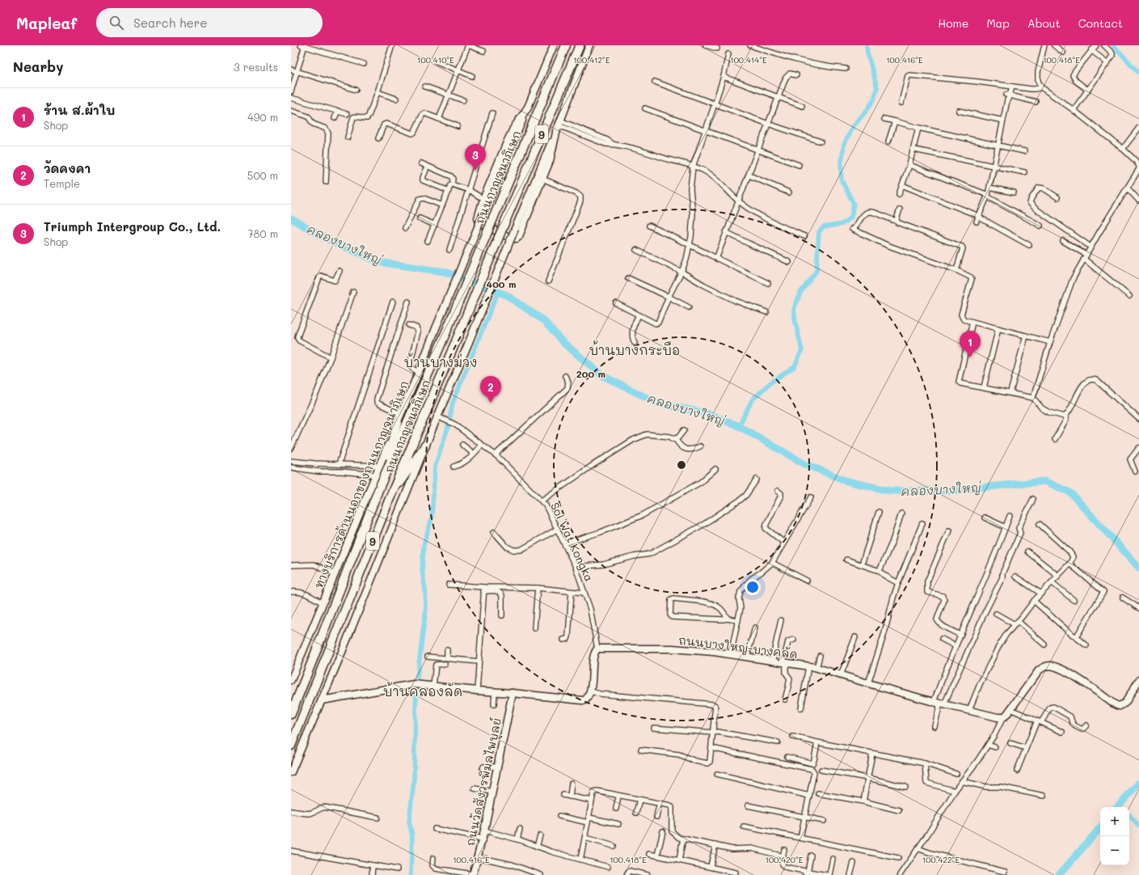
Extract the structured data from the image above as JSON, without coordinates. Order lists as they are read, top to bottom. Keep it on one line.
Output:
{"streets":{"highway":["9","ถนนกาญจนาภิเษก"],"main road":["ทางบริการด้านนอกของถนนกาญจนาภิเษก","ถนนบางใหญ่-บางคูลัด","ถนนวัดสังวรพิมลไพบูลย์"],"street":["Soi Wat Kongka"]},"crossings":[["Soi Wat Kongka","ถนนบางใหญ่-บางคูลัด"]],"districts":["บ้านบางกระบือ","บ้านบางม่วง","บ้านคลองลัด"],"water":["คลองบางใหญ่"],"page":{"header":"Mapleaf","search":"Search here","nav":["Home","Map","About","Contact"],"heading":["Nearby","3 results"],"list":[{"mark":"1","name":"ร้าน ส.ผ้าใบ","note":"Shop","value":"490 m"},{"mark":"2","name":"วัดคงคา","note":"Temple","value":"500 m"},{"mark":"3","name":"Triumph Intergroup Co., Ltd.","note":"Shop","value":"780 m"}],"pins":["3","1","2"],"map_buttons":["+","−"]},"coordinates":["100.410°E","100.412°E","100.414°E","100.416°E","100.418°E","100.420°E","100.422°E"],"rings":["400 m","200 m"]}
